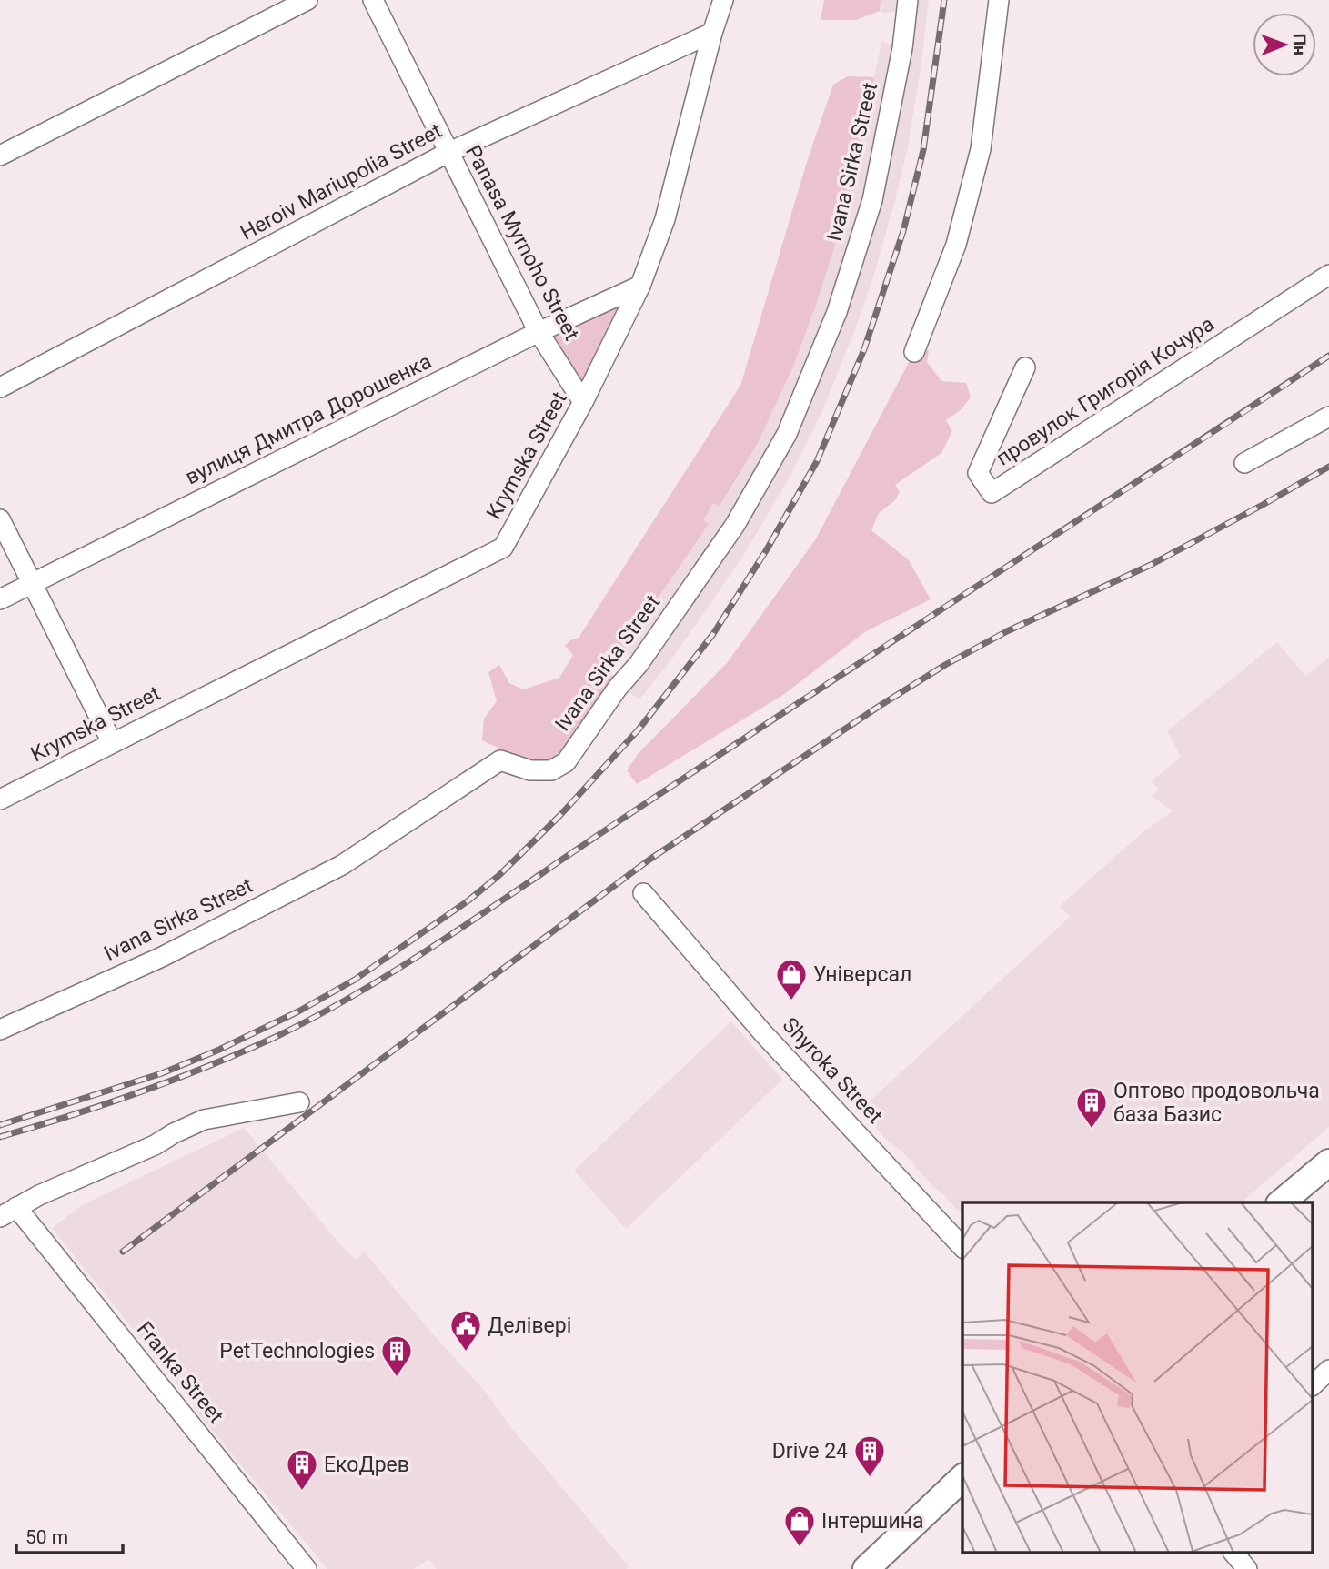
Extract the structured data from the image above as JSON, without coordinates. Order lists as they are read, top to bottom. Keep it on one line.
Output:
{"streets":{"street":["Ivana Sirka Street","Heroiv Mariupolia Street","Panasa Myrnoho Street","провулок Григорія Кочура","вулиця Дмитра Дорошенка","Krymska Street","Shyroka Street","Franka Street"]},"crossings":[["Heroiv Mariupolia Street","Panasa Myrnoho Street"],["Heroiv Mariupolia Street","Krymska Street"],["Panasa Myrnoho Street","вулиця Дмитра Дорошенка"],["Panasa Myrnoho Street","Krymska Street"],["вулиця Дмитра Дорошенка","Krymska Street"]],"places":{"shop":["Універсал","Інтершина"],"building":["Оптово продовольча база Базис","PetTechnologies","Drive 24","ЕкоДрев"],"public building":["Делівері"]},"scale_bar":"50 m","north":"right"}
